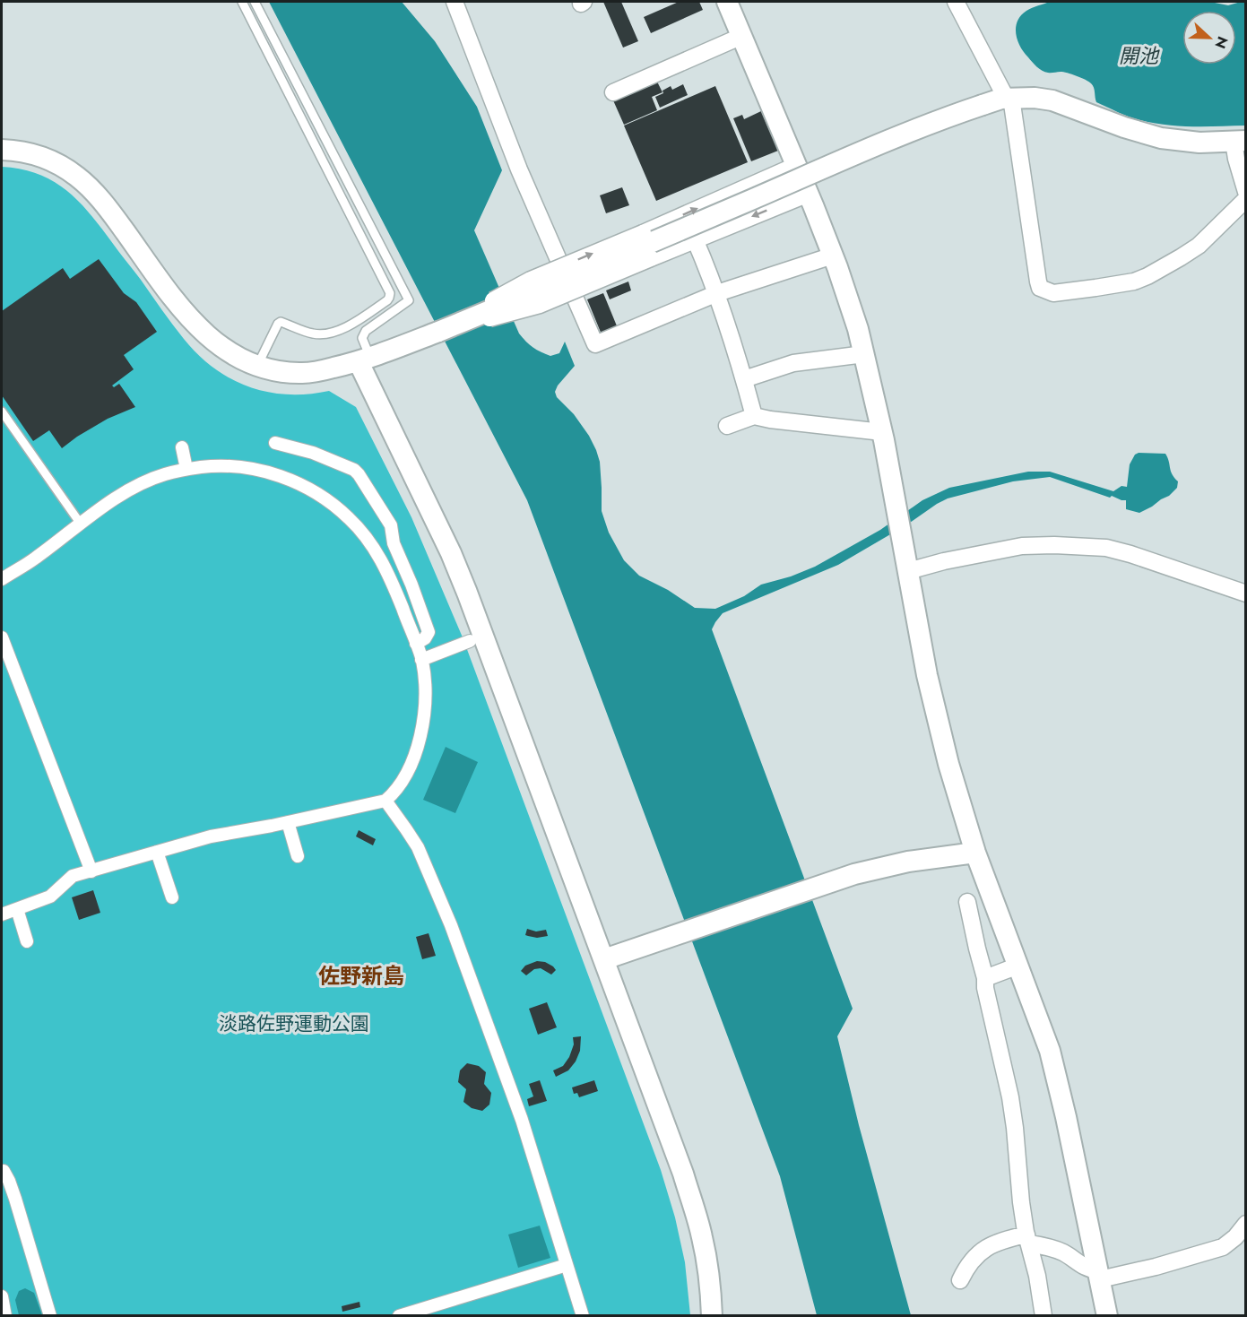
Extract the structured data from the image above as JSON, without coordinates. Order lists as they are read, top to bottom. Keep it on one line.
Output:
{"districts":["佐野新島"],"water":["開池"],"parks":["淡路佐野運動公園"],"north":"right"}
